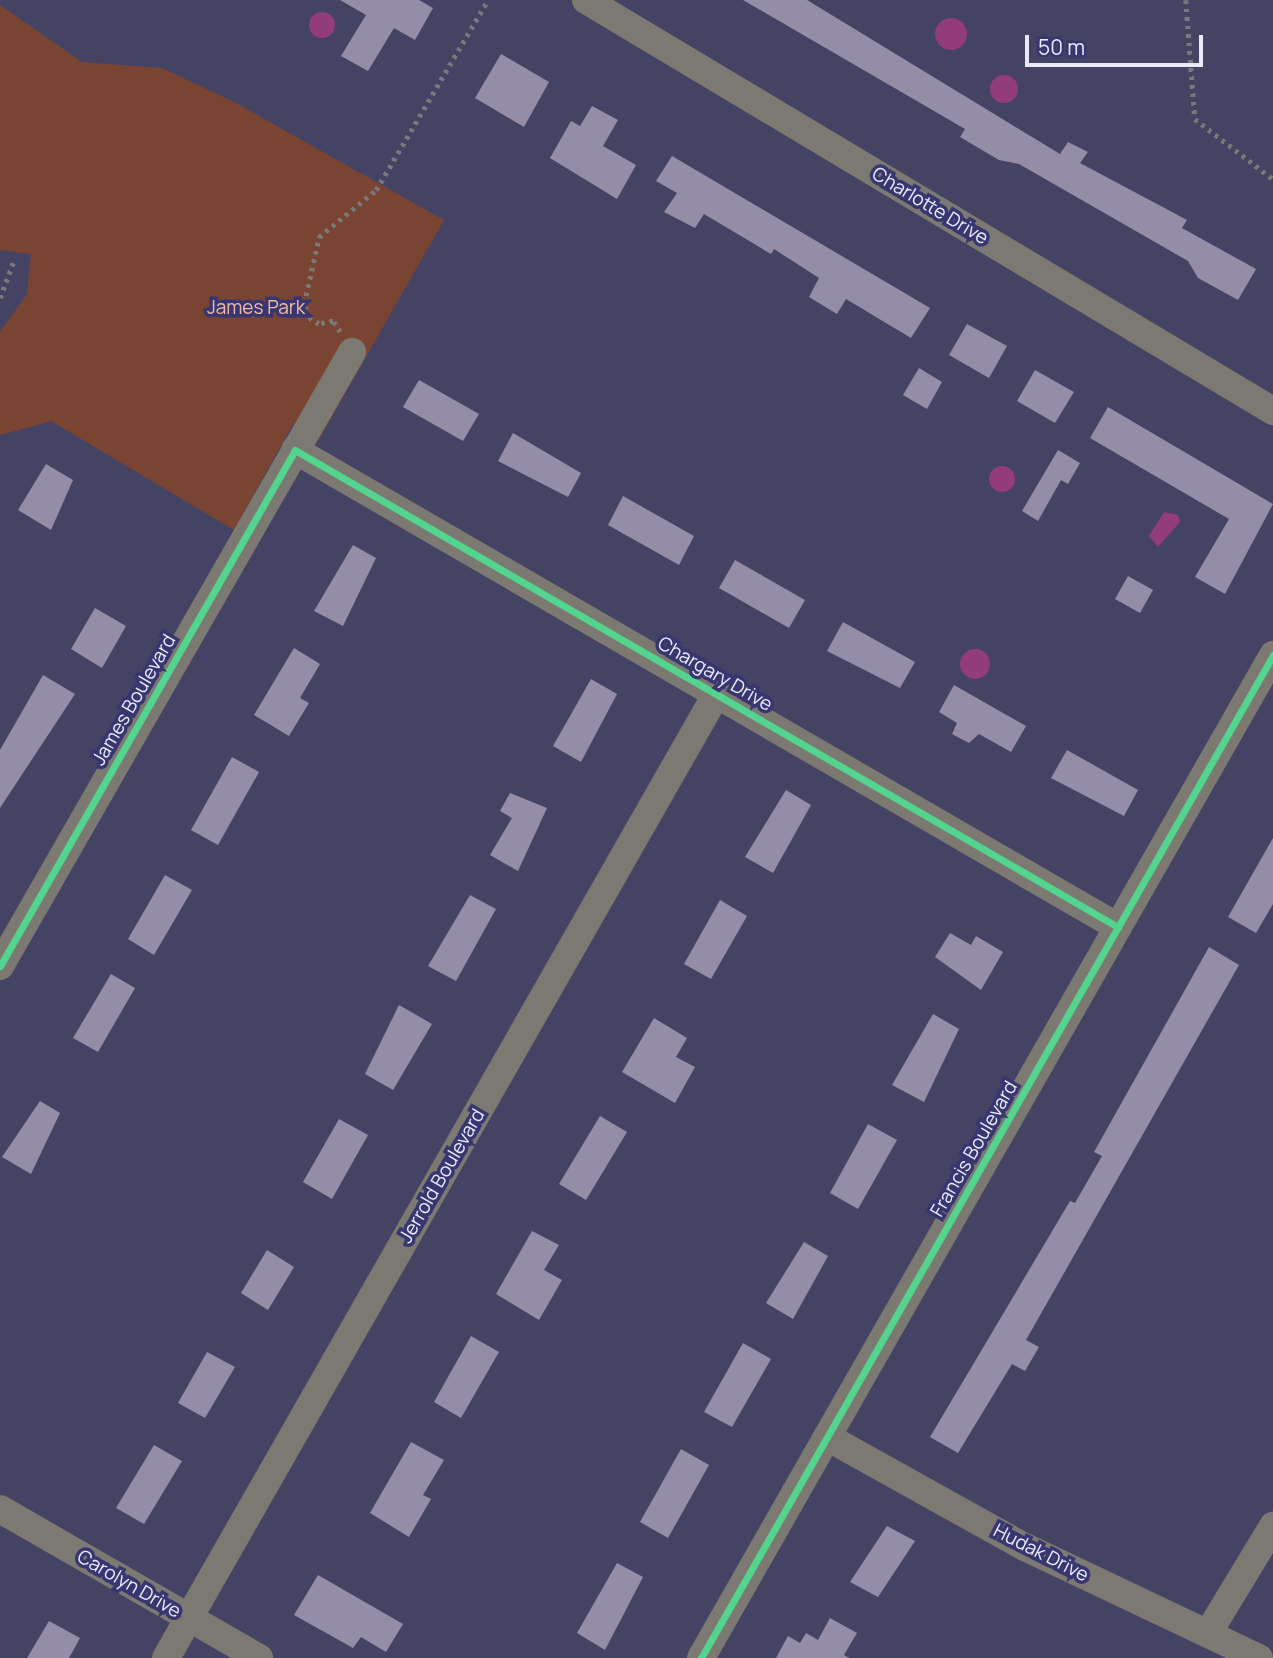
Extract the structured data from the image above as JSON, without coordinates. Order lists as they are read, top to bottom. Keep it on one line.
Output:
{"streets":{"street":["Charlotte Drive","Chargary Drive","James Boulevard","Francis Boulevard","Jerrold Boulevard","Hudak Drive","Carolyn Drive"]},"crossings":[["Chargary Drive","James Boulevard"],["Chargary Drive","Francis Boulevard"],["Chargary Drive","Jerrold Boulevard"],["Francis Boulevard","Hudak Drive"],["Jerrold Boulevard","Carolyn Drive"]],"parks":["James Park"],"scale_bar":"50 m"}
